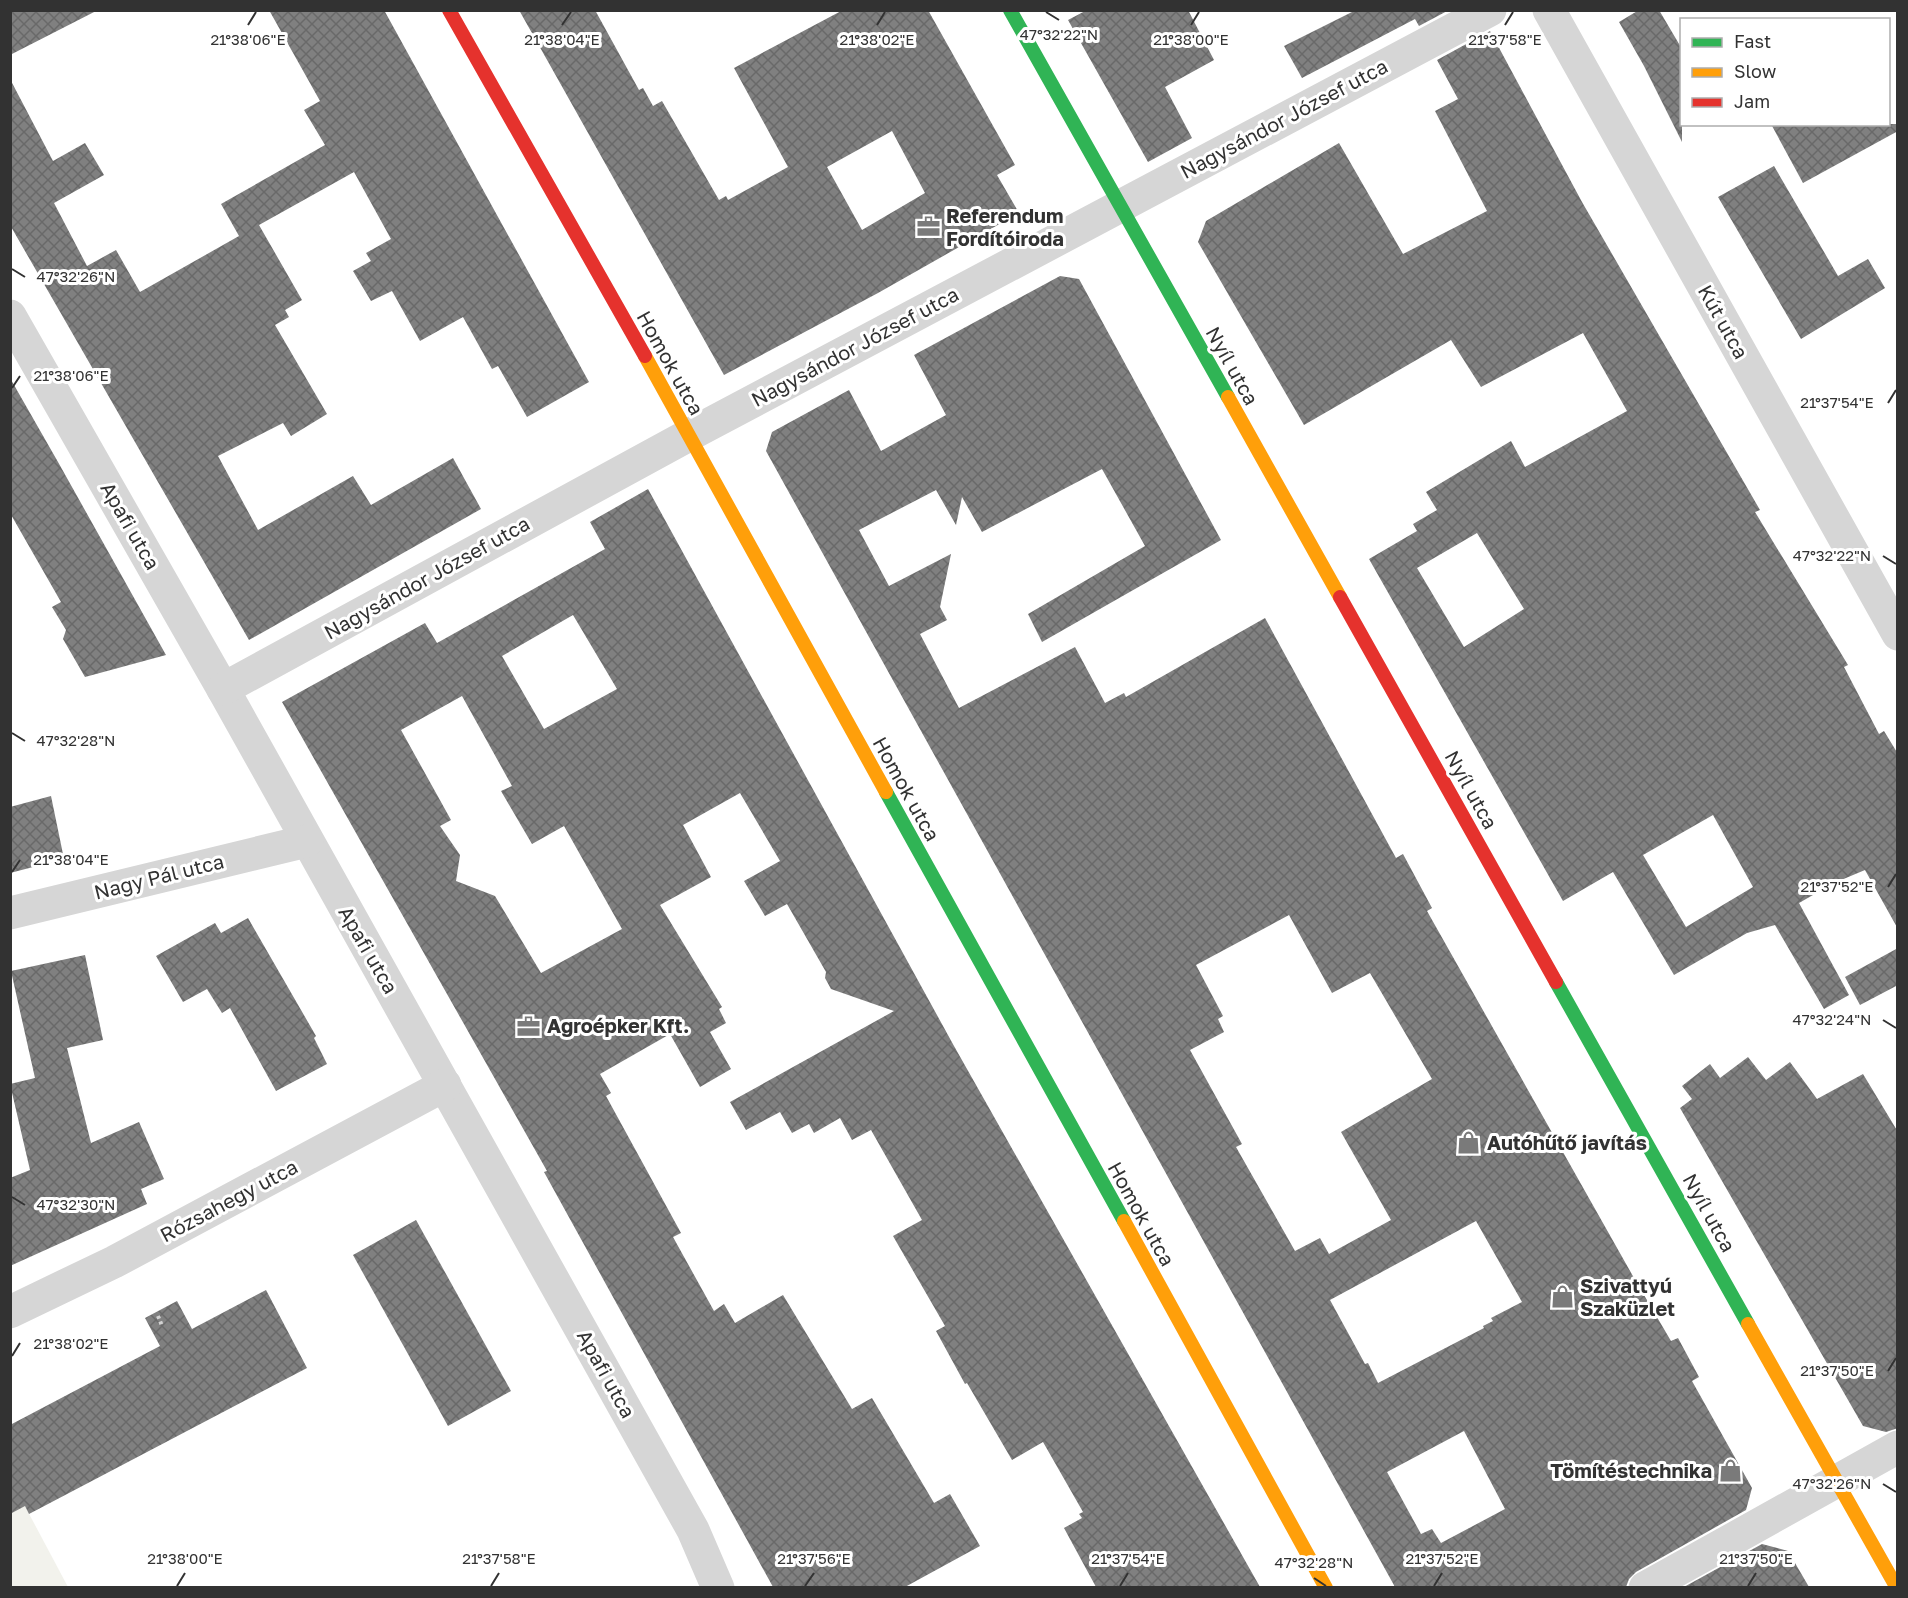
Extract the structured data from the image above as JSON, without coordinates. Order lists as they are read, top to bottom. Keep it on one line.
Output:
{"streets":{"main road":["Homok utca","Nyíl utca"],"street":["Nagysándor József utca","Kút utca","Apafi utca","Nagy Pál utca","Rózsahegy utca"]},"crossings":[["Nagysándor József utca","Homok utca"],["Nagysándor József utca","Nyíl utca"],["Nagysándor József utca","Apafi utca"],["Apafi utca","Nagy Pál utca"],["Apafi utca","Rózsahegy utca"]],"places":{"office":["Referendum Fordítóiroda","Agroépker Kft."],"shop":["Autóhűtő javítás","Szivattyú Szaküzlet","Tömítéstechnika"]},"legend":["Fast","Slow","Jam"],"coordinates":["47°32'22\"N","21°38'06\"E","21°38'02\"E","21°38'04\"E","21°38'00\"E","21°37'58\"E","47°32'26\"N","21°37'54\"E","47°32'28\"N","21°37'52\"E","47°32'24\"N","47°32'30\"N","21°37'50\"E","21°37'56\"E"]}
